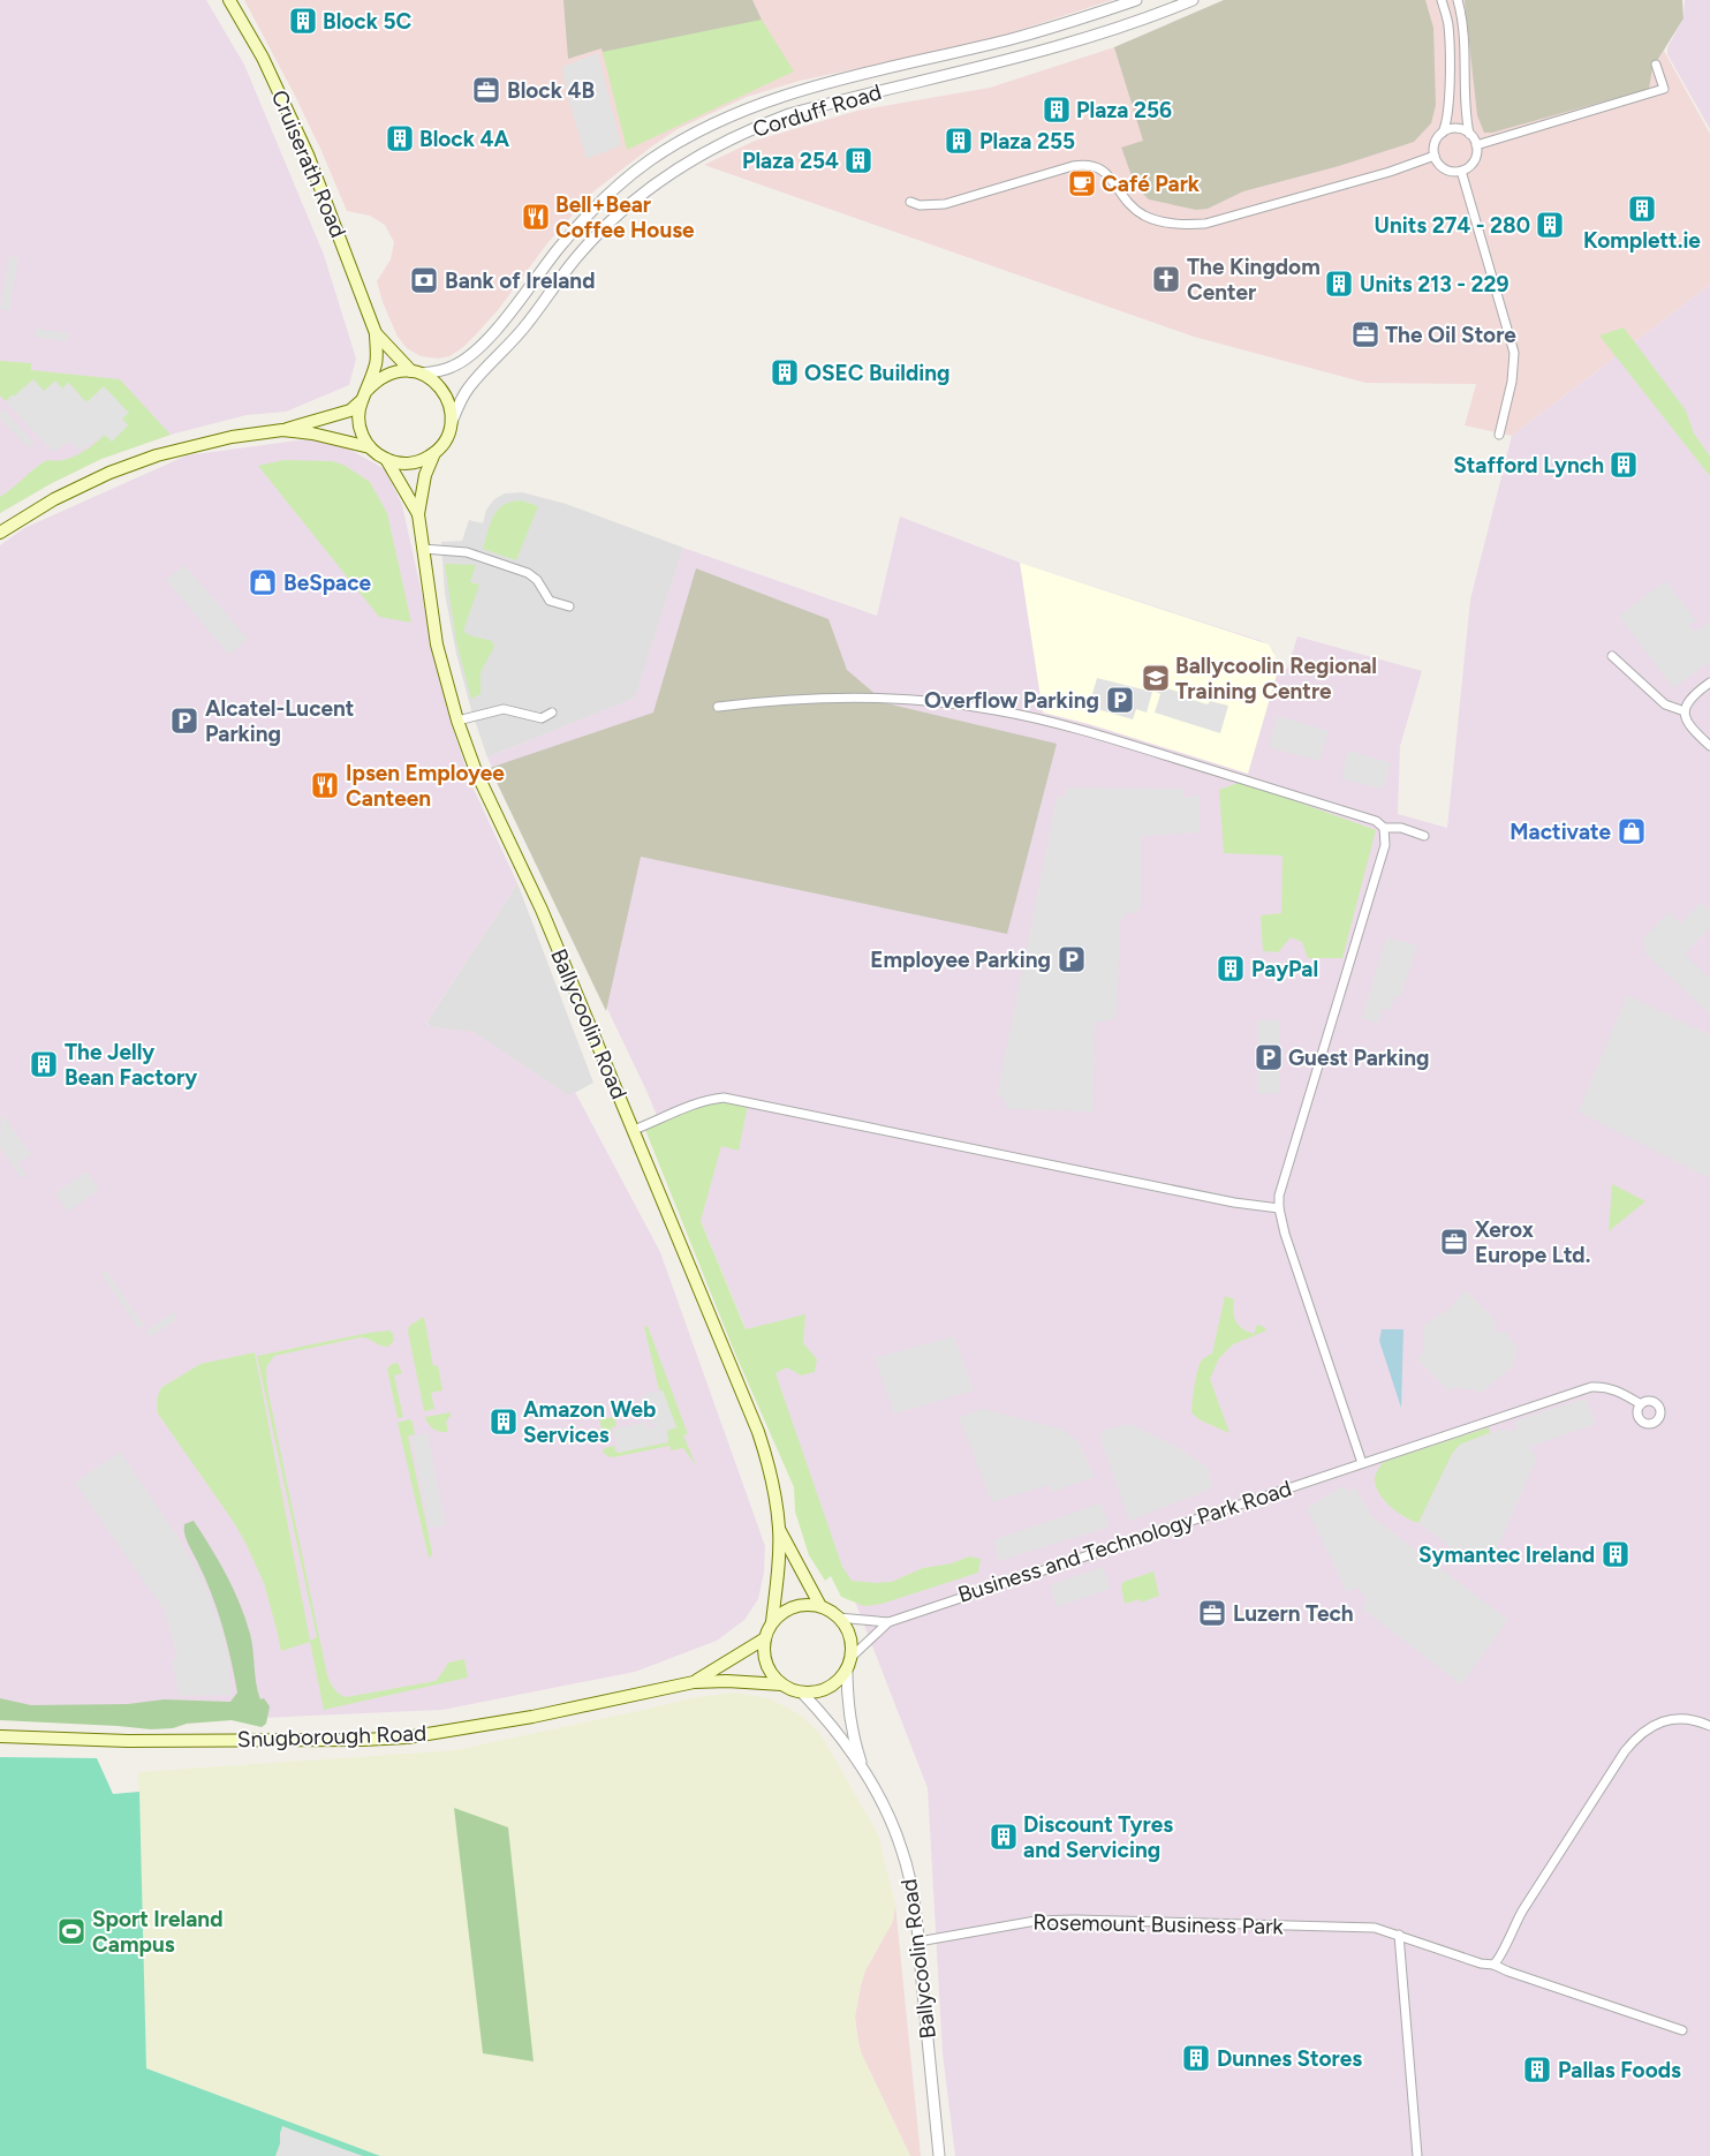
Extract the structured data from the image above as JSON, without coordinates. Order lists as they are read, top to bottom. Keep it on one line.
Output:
{"streets":{"main road":["Cruiserath Road","Ballycoolin Road","Snugborough Road"],"street":["Corduff Road","Business and Technology Park Road","Rosemount Business Park"]},"crossings":[["Corduff Road","Cruiserath Road"],["Corduff Road","Ballycoolin Road"],["Cruiserath Road","Ballycoolin Road"],["Ballycoolin Road","Business and Technology Park Road"],["Ballycoolin Road","Snugborough Road"],["Ballycoolin Road","Rosemount Business Park"],["Business and Technology Park Road","Snugborough Road"]],"places":{"building":["Block 5C","Plaza 256","Block 4A","Plaza 255","Plaza 254","Komplett.ie","Units 274 - 280","Units 213 - 229","OSEC Building","Stafford Lynch","PayPal","The Jelly Bean Factory","Amazon Web Services","Symantec Ireland","Discount Tyres and Servicing","Dunnes Stores","Pallas Foods"],"office":["Block 4B","The Oil Store","Xerox Europe Ltd.","Luzern Tech"],"cafe":["Café Park"],"restaurant":["Bell+Bear Coffee House","Ipsen Employee Canteen"],"church":["The Kingdom Center"],"bank":["Bank of Ireland"],"shop":["BeSpace","Mactivate"],"school or university":["Ballycoolin Regional Training Centre"],"parking":["Overflow Parking","Alcatel-Lucent Parking","Employee Parking","Guest Parking"],"sports":["Sport Ireland Campus"]}}
